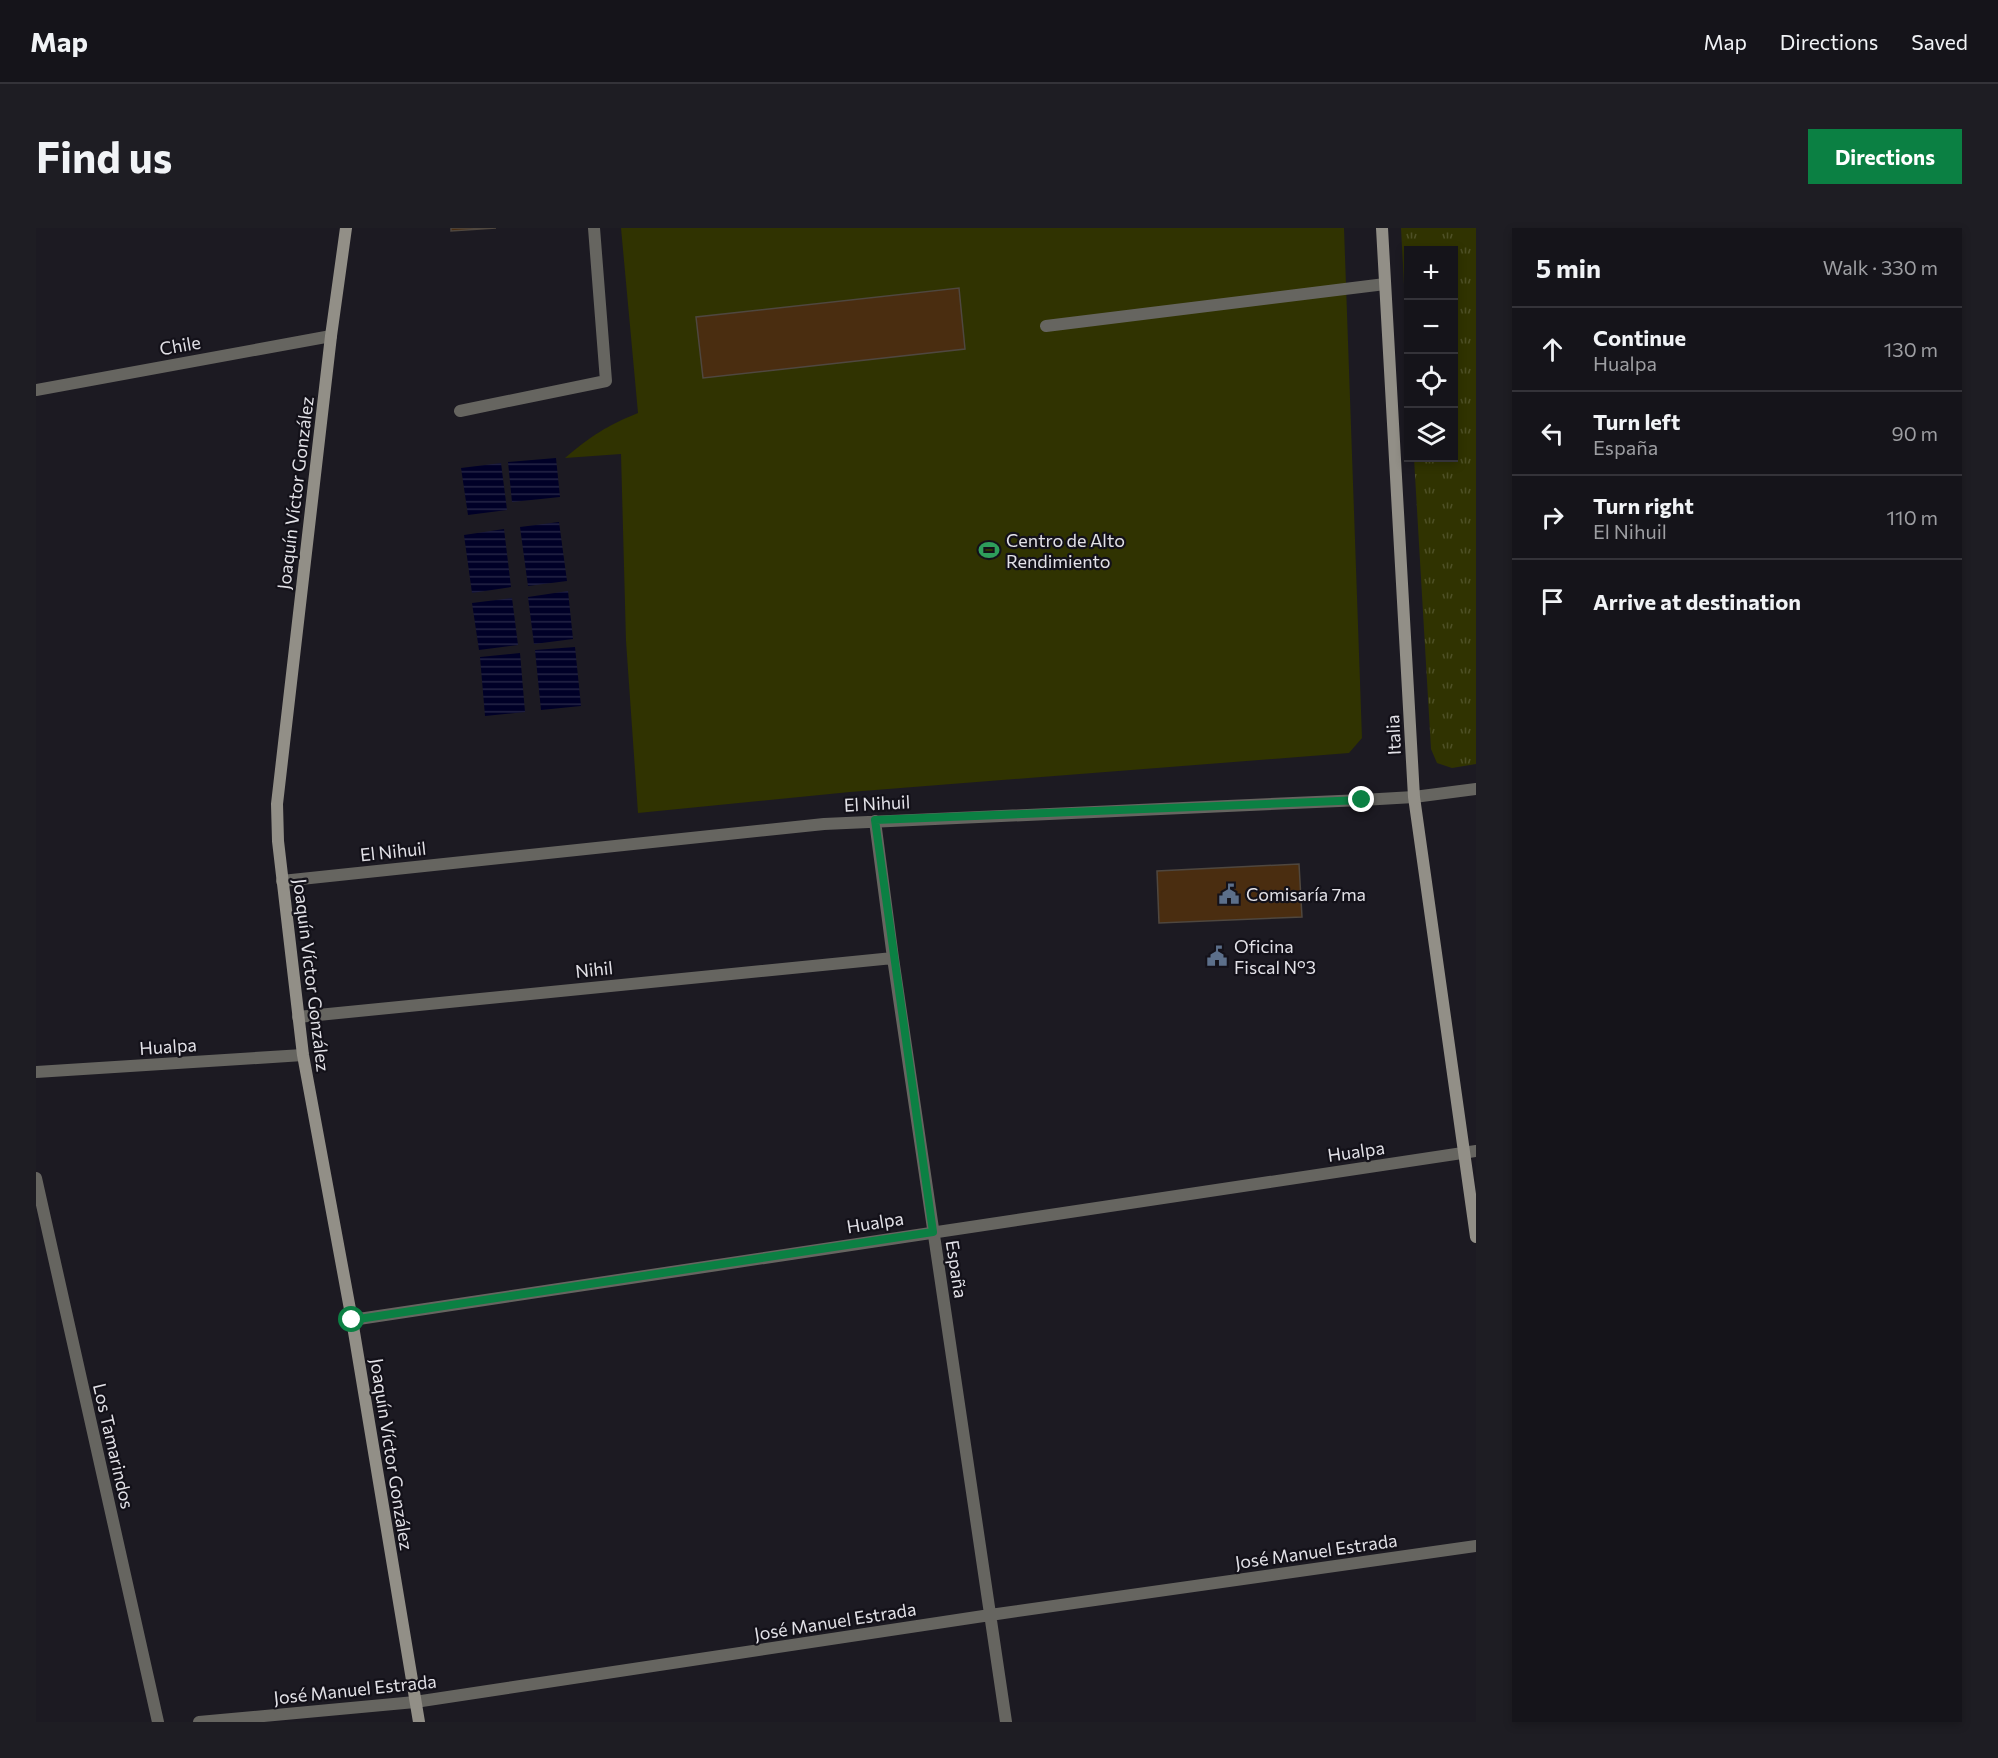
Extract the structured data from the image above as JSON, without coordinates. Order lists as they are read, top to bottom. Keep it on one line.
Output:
{"streets":{"main road":["Joaquín Víctor González","Italia"],"street":["Chile","El Nihuil","Nihil","Hualpa","España","Los Tamarindos","José Manuel Estrada"]},"crossings":[["Chile","Joaquín Víctor González"],["Joaquín Víctor González","El Nihuil"],["Joaquín Víctor González","Nihil"],["Joaquín Víctor González","Hualpa"],["Joaquín Víctor González","José Manuel Estrada"],["Italia","El Nihuil"],["Italia","Hualpa"],["El Nihuil","España"],["Nihil","España"],["Hualpa","España"],["España","José Manuel Estrada"]],"places":{"sports":["Centro de Alto Rendimiento"],"public building":["Comisaría 7ma","Oficina Fiscal N°3"]},"page":{"header":"Map","nav":["Map","Directions","Saved"],"buttons":"Directions","title":"Find us","heading":["5 min","Walk · 330 m"],"map_buttons":["+","−"],"list":[["Continue","Hualpa","130 m"],["Turn left","España","90 m"],["Turn right","El Nihuil","110 m"],"Arrive at destination"]}}
